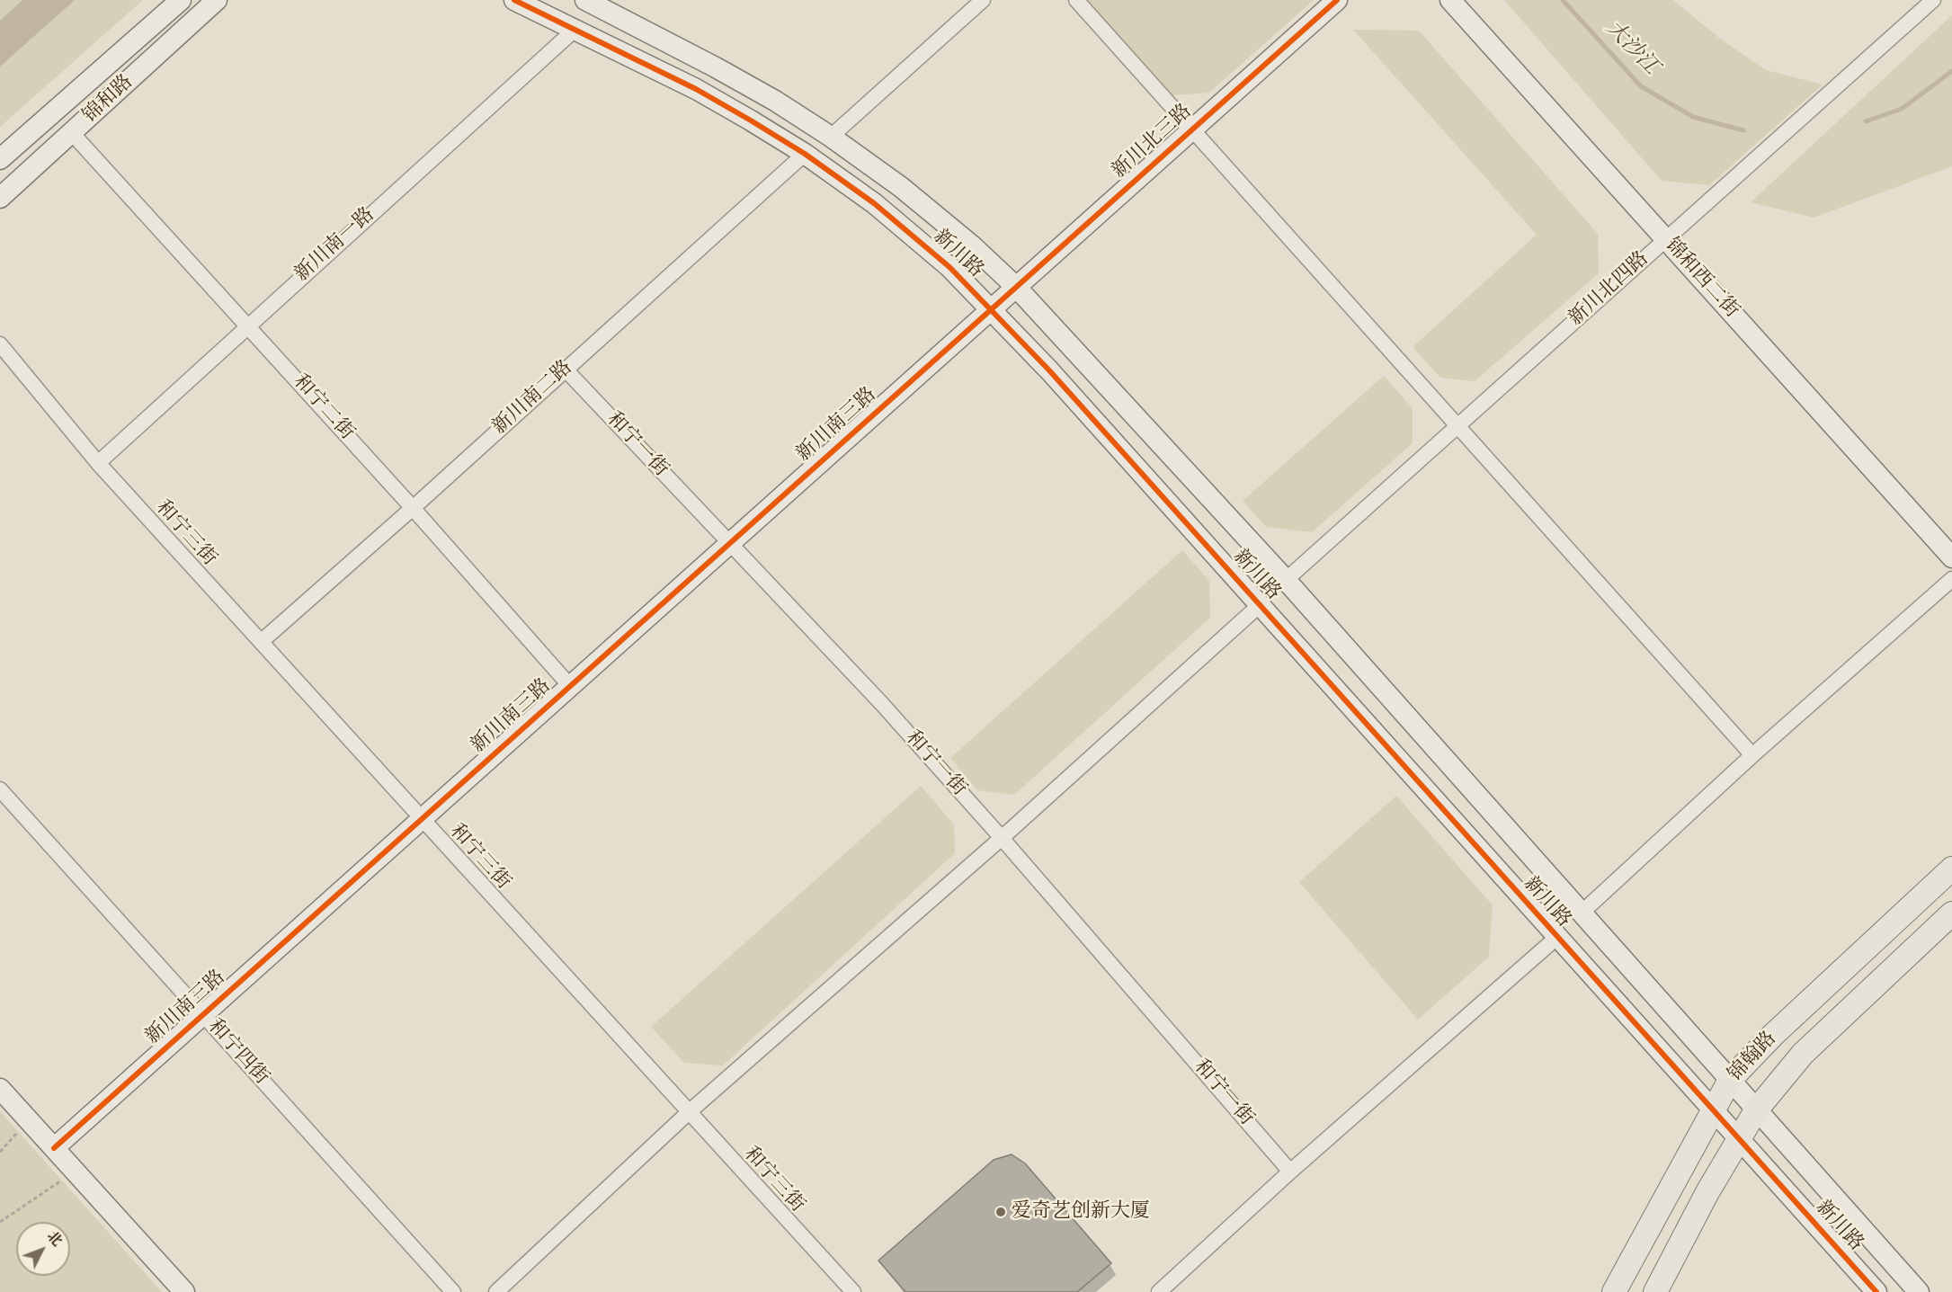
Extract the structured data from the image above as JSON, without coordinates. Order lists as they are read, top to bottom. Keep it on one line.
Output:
{"streets":{"main road":["锦翰路"],"street":["锦和路","新川北三路","新川南一路","新川路","锦和西二街","新川北四路","新川南二路","和宁二街","新川南三路","和宁一街","和宁三街","和宁四街"]},"crossings":[["锦和路","和宁二街"],["新川北三路","新川路"],["新川北三路","新川南三路"],["新川南一路","新川路"],["新川南一路","和宁二街"],["新川南一路","和宁三街"],["新川路","新川北四路"],["新川路","新川南二路"],["新川路","新川南三路"],["新川路","锦翰路"],["锦和西二街","新川北四路"],["新川南二路","和宁二街"],["新川南二路","和宁一街"],["新川南二路","和宁三街"],["和宁二街","新川南三路"],["新川南三路","和宁一街"],["新川南三路","和宁三街"],["新川南三路","和宁四街"]],"water":["大沙江"],"places":["爱奇艺创新大厦"],"north":"top right"}
